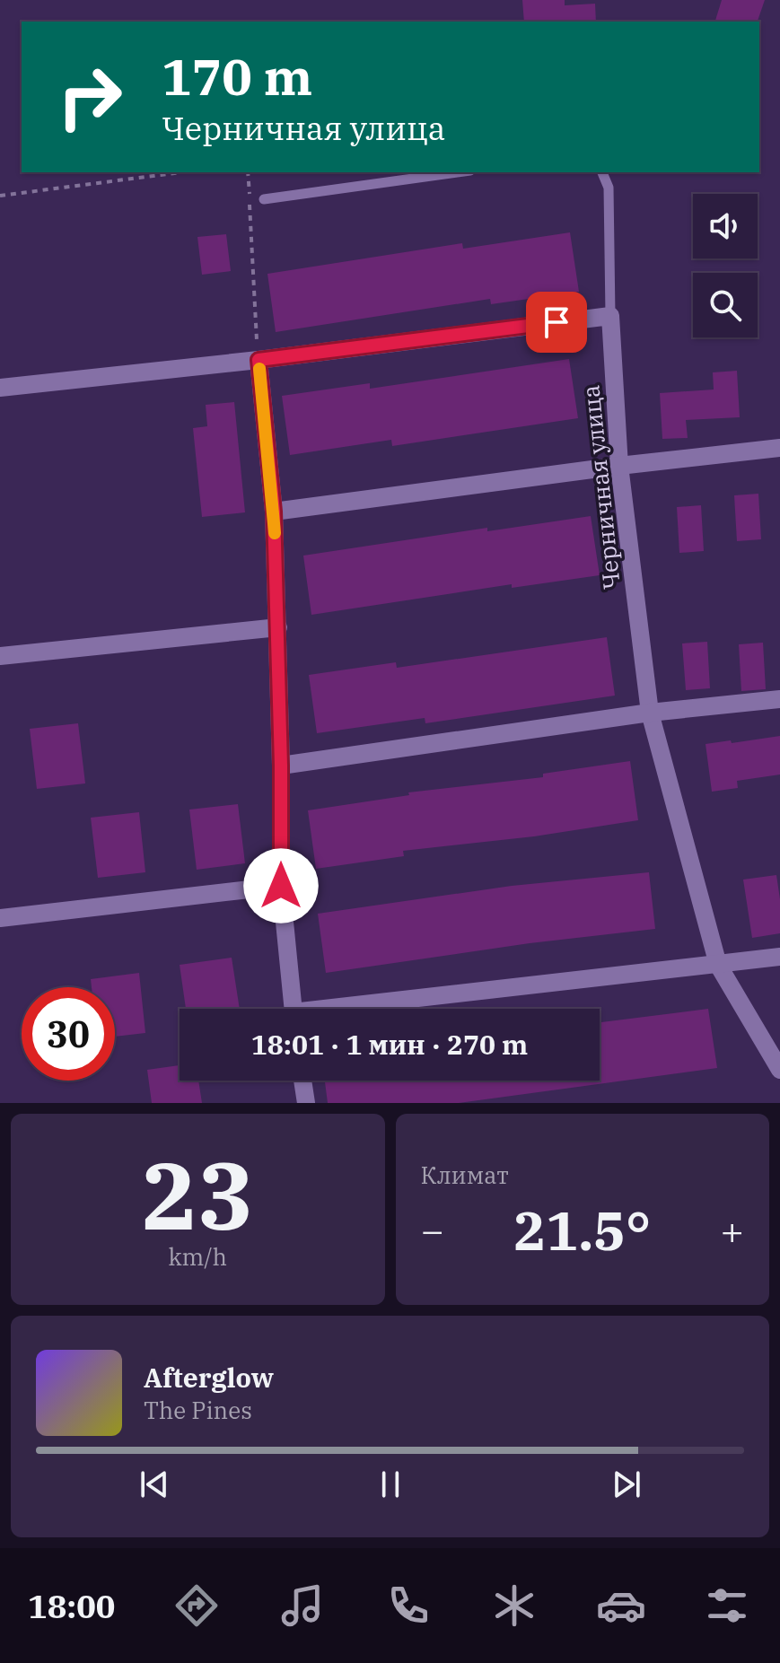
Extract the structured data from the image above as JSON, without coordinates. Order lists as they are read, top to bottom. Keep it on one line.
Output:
{"streets":{"street":["Черничная улица"]},"page":{"turn":["170 m","Черничная улица"],"limit":"30","trip":"18:01 · 1 мин · 270 m","tile":[["23","km/h"],"Климат"],"heat":["−","21.5°","+"],"song":["Afterglow","The Pines"],"tabs":"18:00"}}
